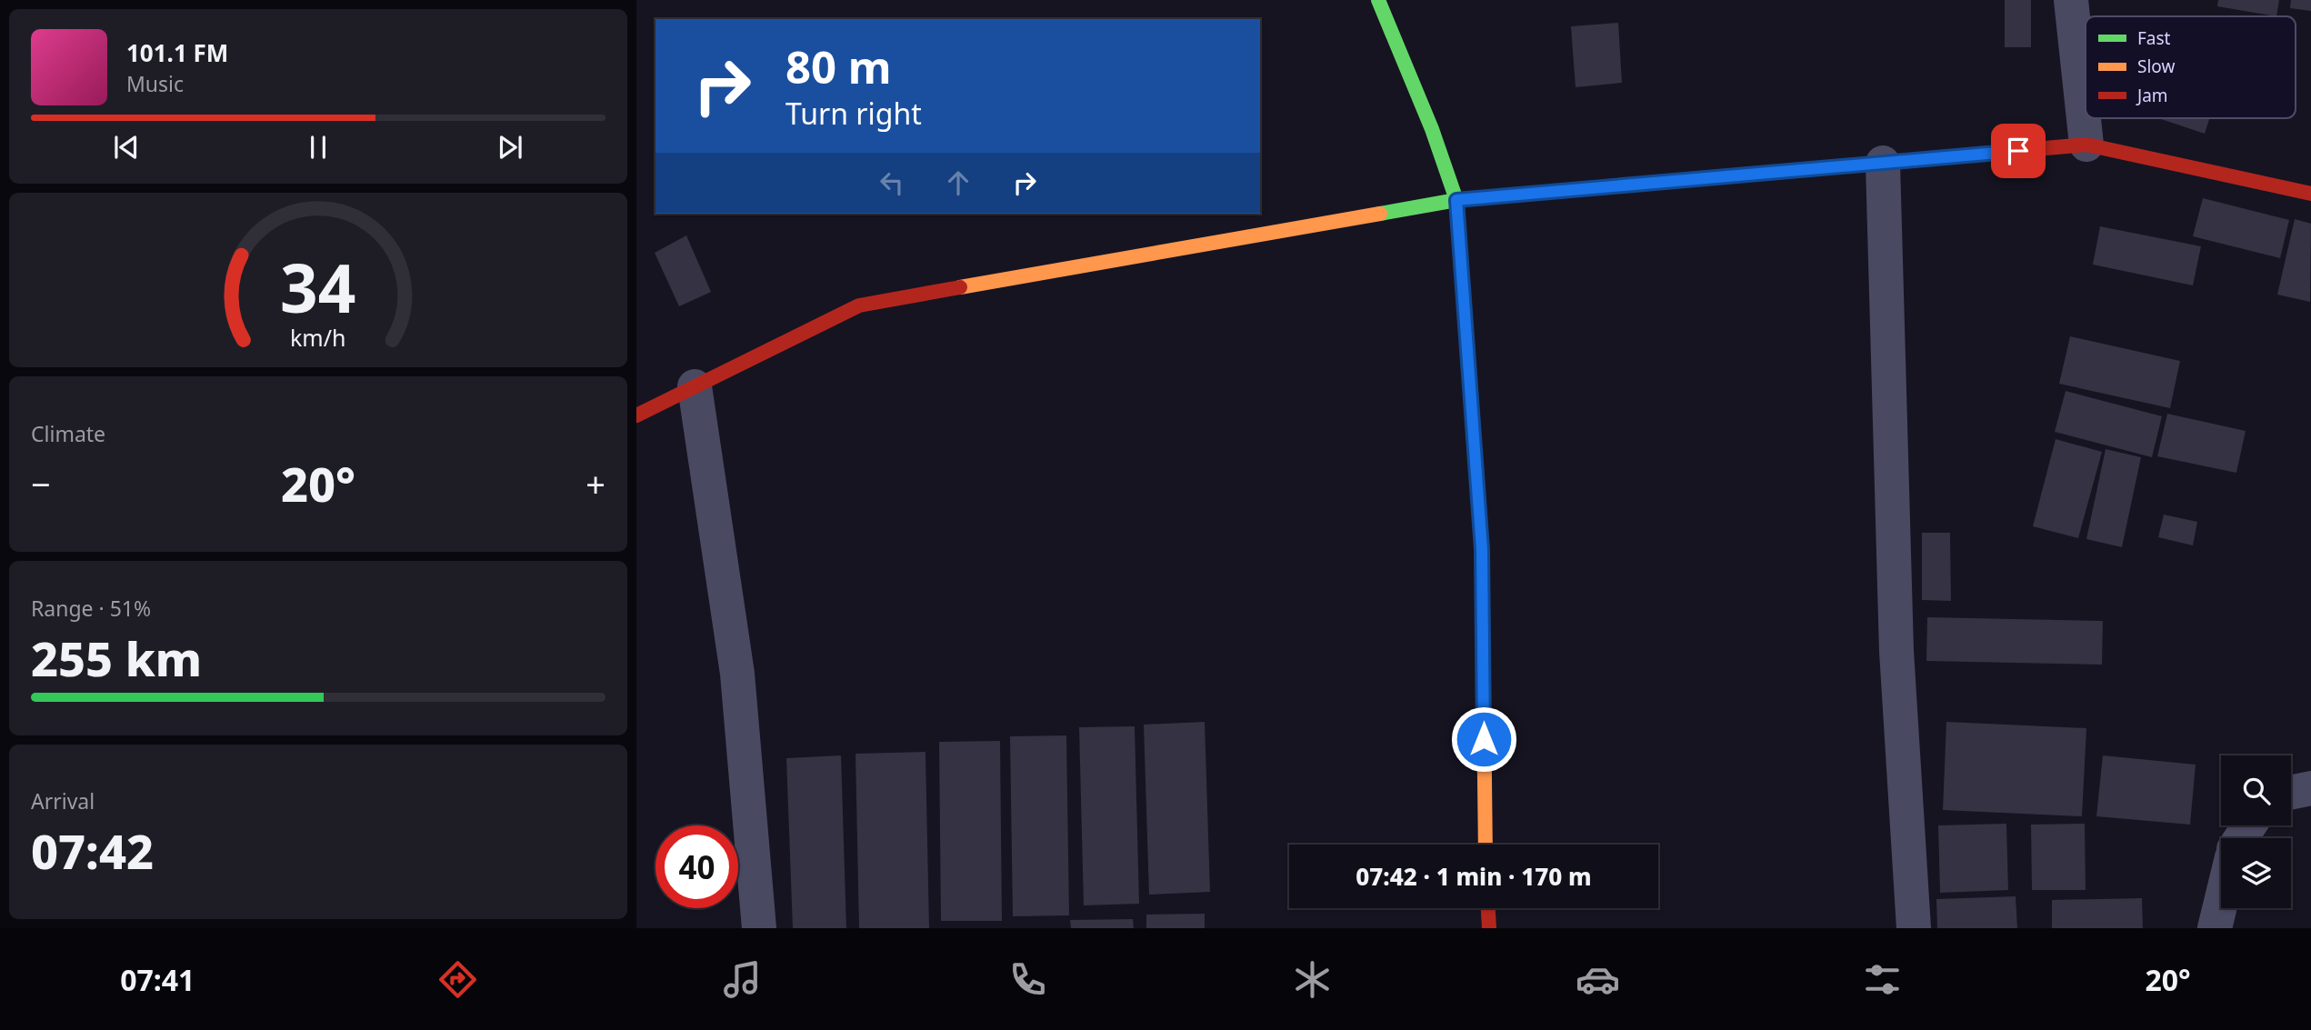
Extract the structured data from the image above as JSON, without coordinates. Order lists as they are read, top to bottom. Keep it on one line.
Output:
{"legend":["Fast","Slow","Jam"],"page":{"turn":["80 m","Turn right"],"song":["101.1 FM","Music"],"tile":["Climate",["Range · 51%","255 km"],["Arrival","07:42"]],"heat":["−","20°","+"],"limit":"40","trip":"07:42 · 1 min · 170 m","tabs":["07:41","20°"],"gauge":["34","km/h"]}}
